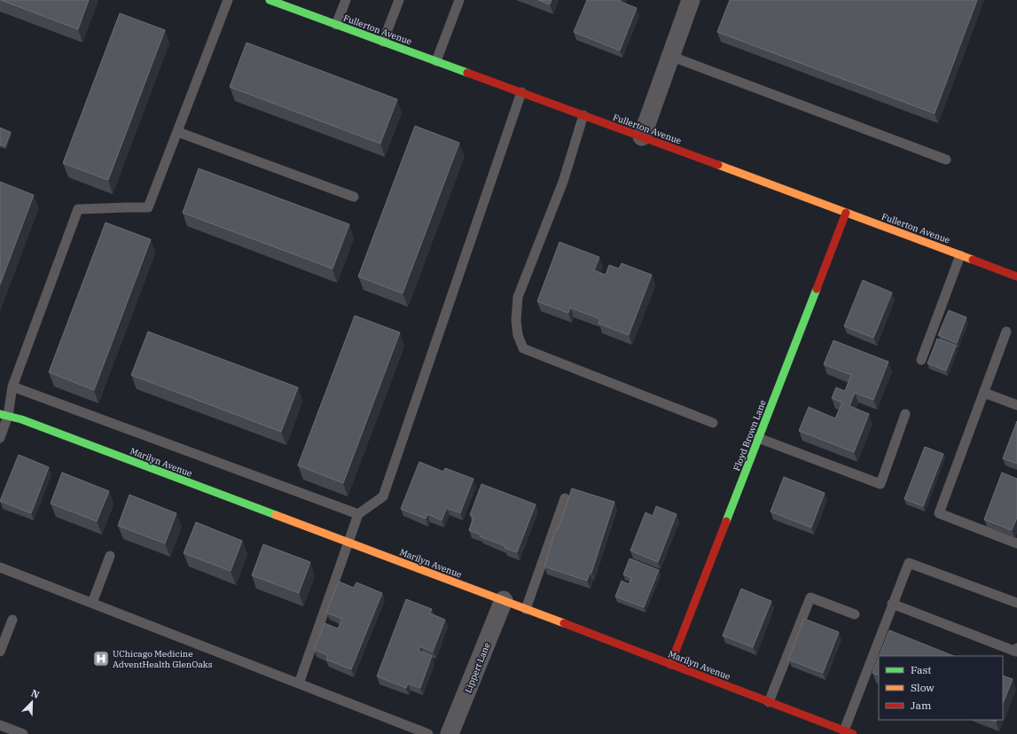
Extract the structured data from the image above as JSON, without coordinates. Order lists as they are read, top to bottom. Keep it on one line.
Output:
{"streets":{"street":["Fullerton Avenue","Floyd Brown Lane","Marilyn Avenue","Lippert Lane"]},"crossings":[["Fullerton Avenue","Floyd Brown Lane"],["Floyd Brown Lane","Marilyn Avenue"],["Marilyn Avenue","Lippert Lane"]],"places":{"hospital":["UChicago Medicine AdventHealth GlenOaks"]},"legend":["Fast","Slow","Jam"],"north":"top right"}
